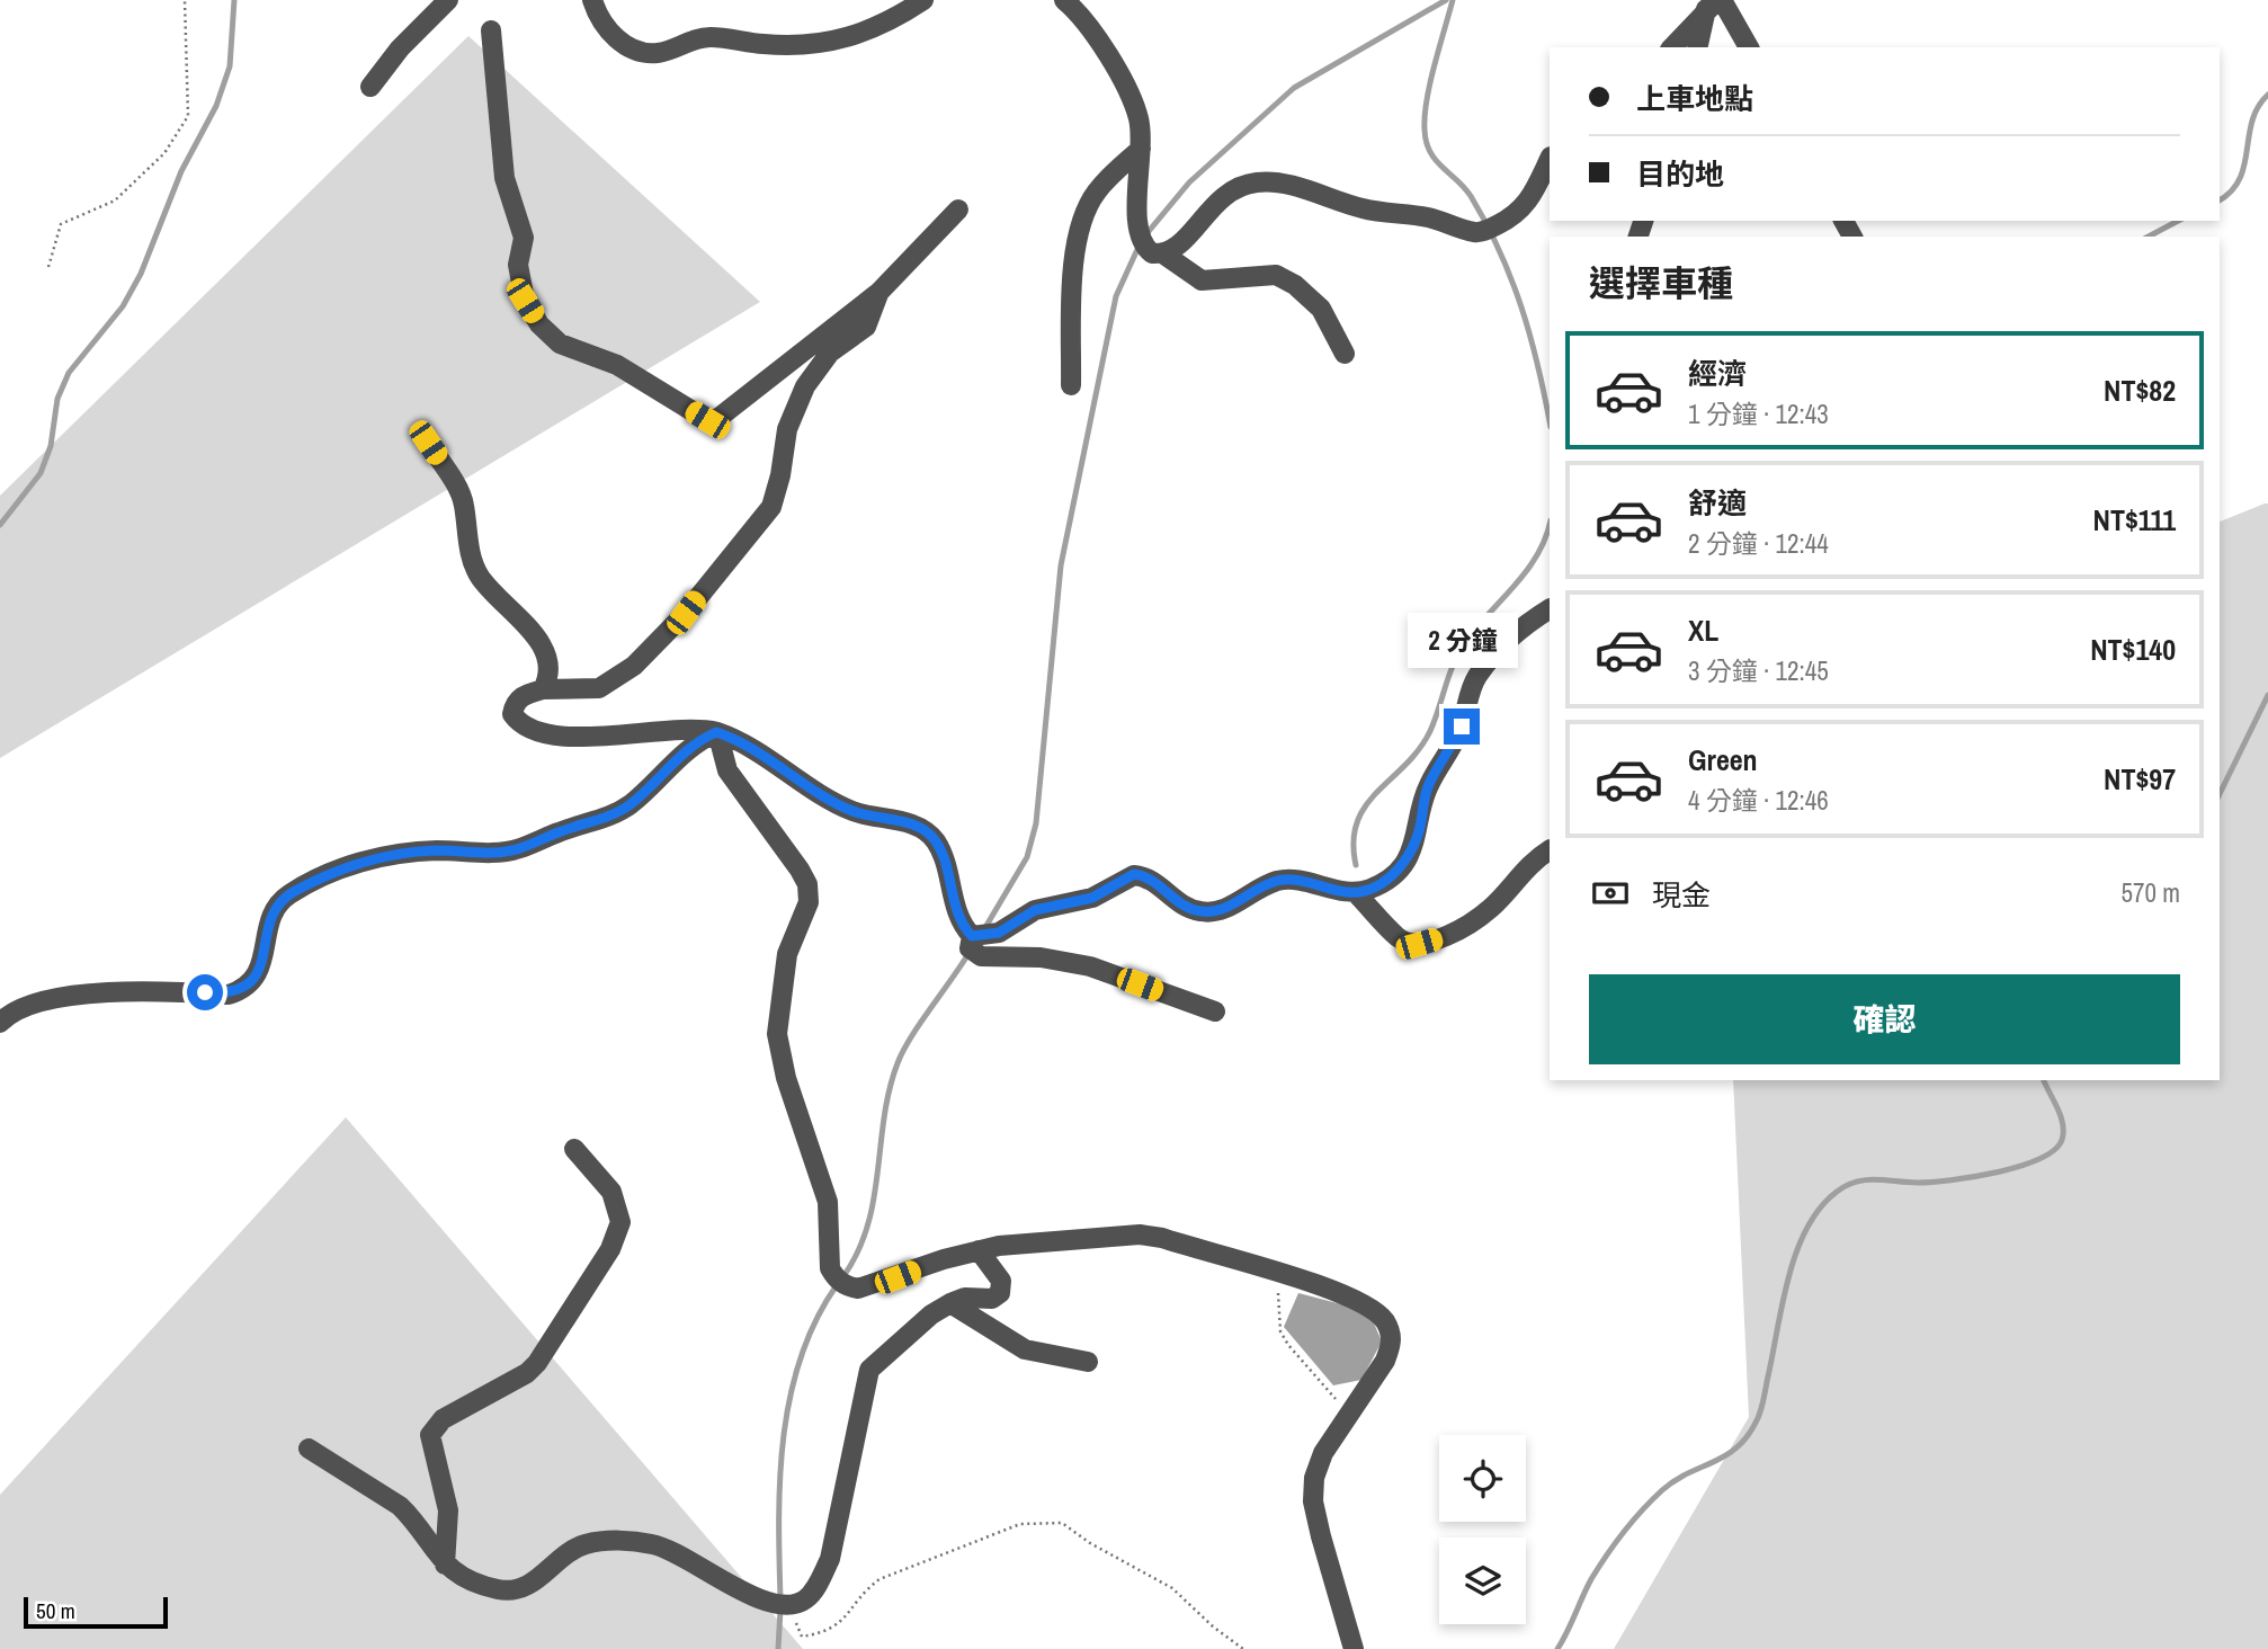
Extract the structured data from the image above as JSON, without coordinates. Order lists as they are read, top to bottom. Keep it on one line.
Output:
{"scale_bar":"50 m","page":{"banner":["上車地點","目的地"],"heading":"選擇車種","list":[{"name":"經濟","note":"1 分鐘 · 12:43","value":"NT$82"},{"name":"舒適","note":"2 分鐘 · 12:44","value":"NT$111"},{"name":"XL","note":"3 分鐘 · 12:45","value":"NT$140"},{"name":"Green","note":"4 分鐘 · 12:46","value":"NT$97"}],"bubble":"2 分鐘","pay":["現金","570 m"],"buttons":"確認","scale":"50 m"}}
